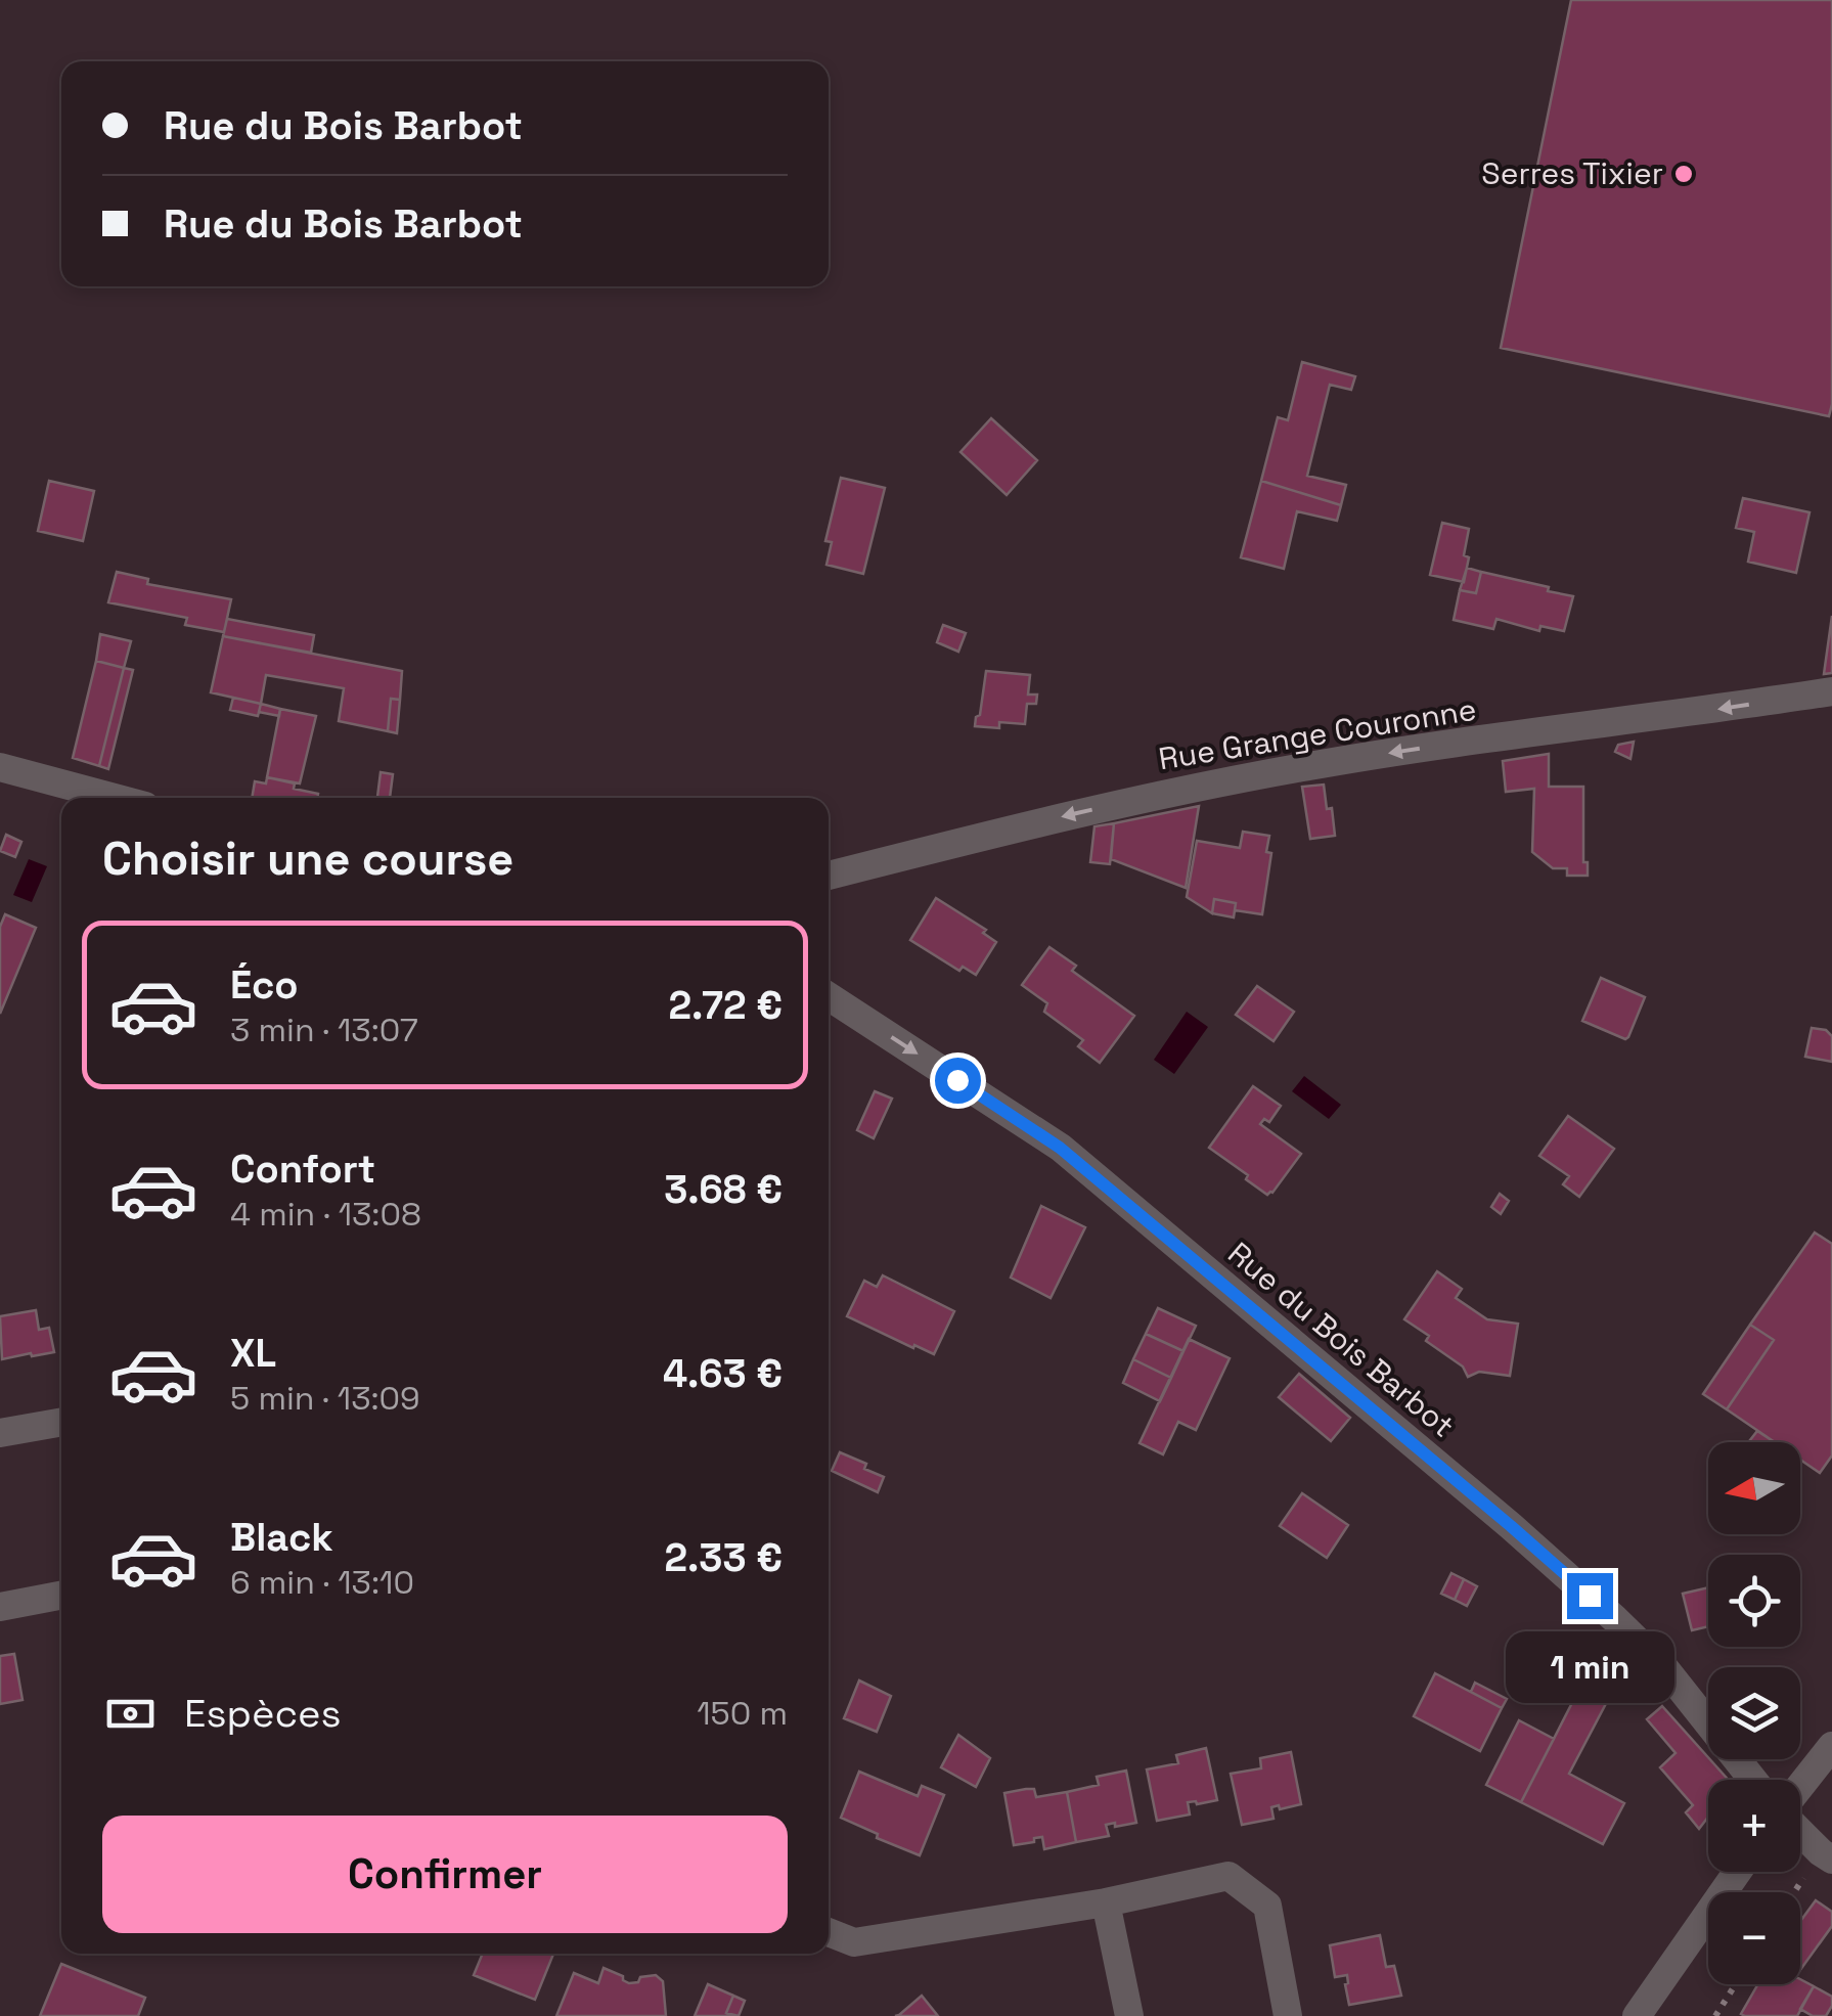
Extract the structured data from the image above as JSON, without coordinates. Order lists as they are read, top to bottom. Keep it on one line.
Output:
{"streets":{"street":["Rue Grange Couronne","Rue du Bois Barbot"]},"one_way":["Rue Grange Couronne","Rue du Bois Barbot"],"places":["Serres Tixier"],"north":"left","page":{"banner":["Rue du Bois Barbot","Rue du Bois Barbot"],"heading":"Choisir une course","list":[{"name":"Éco","note":"3 min · 13:07","value":"2.72 €"},{"name":"Confort","note":"4 min · 13:08","value":"3.68 €"},{"name":"XL","note":"5 min · 13:09","value":"4.63 €"},{"name":"Black","note":"6 min · 13:10","value":"2.33 €"}],"map_buttons":["+","−"],"bubble":"1 min","pay":["Espèces","150 m"],"buttons":"Confirmer"}}
